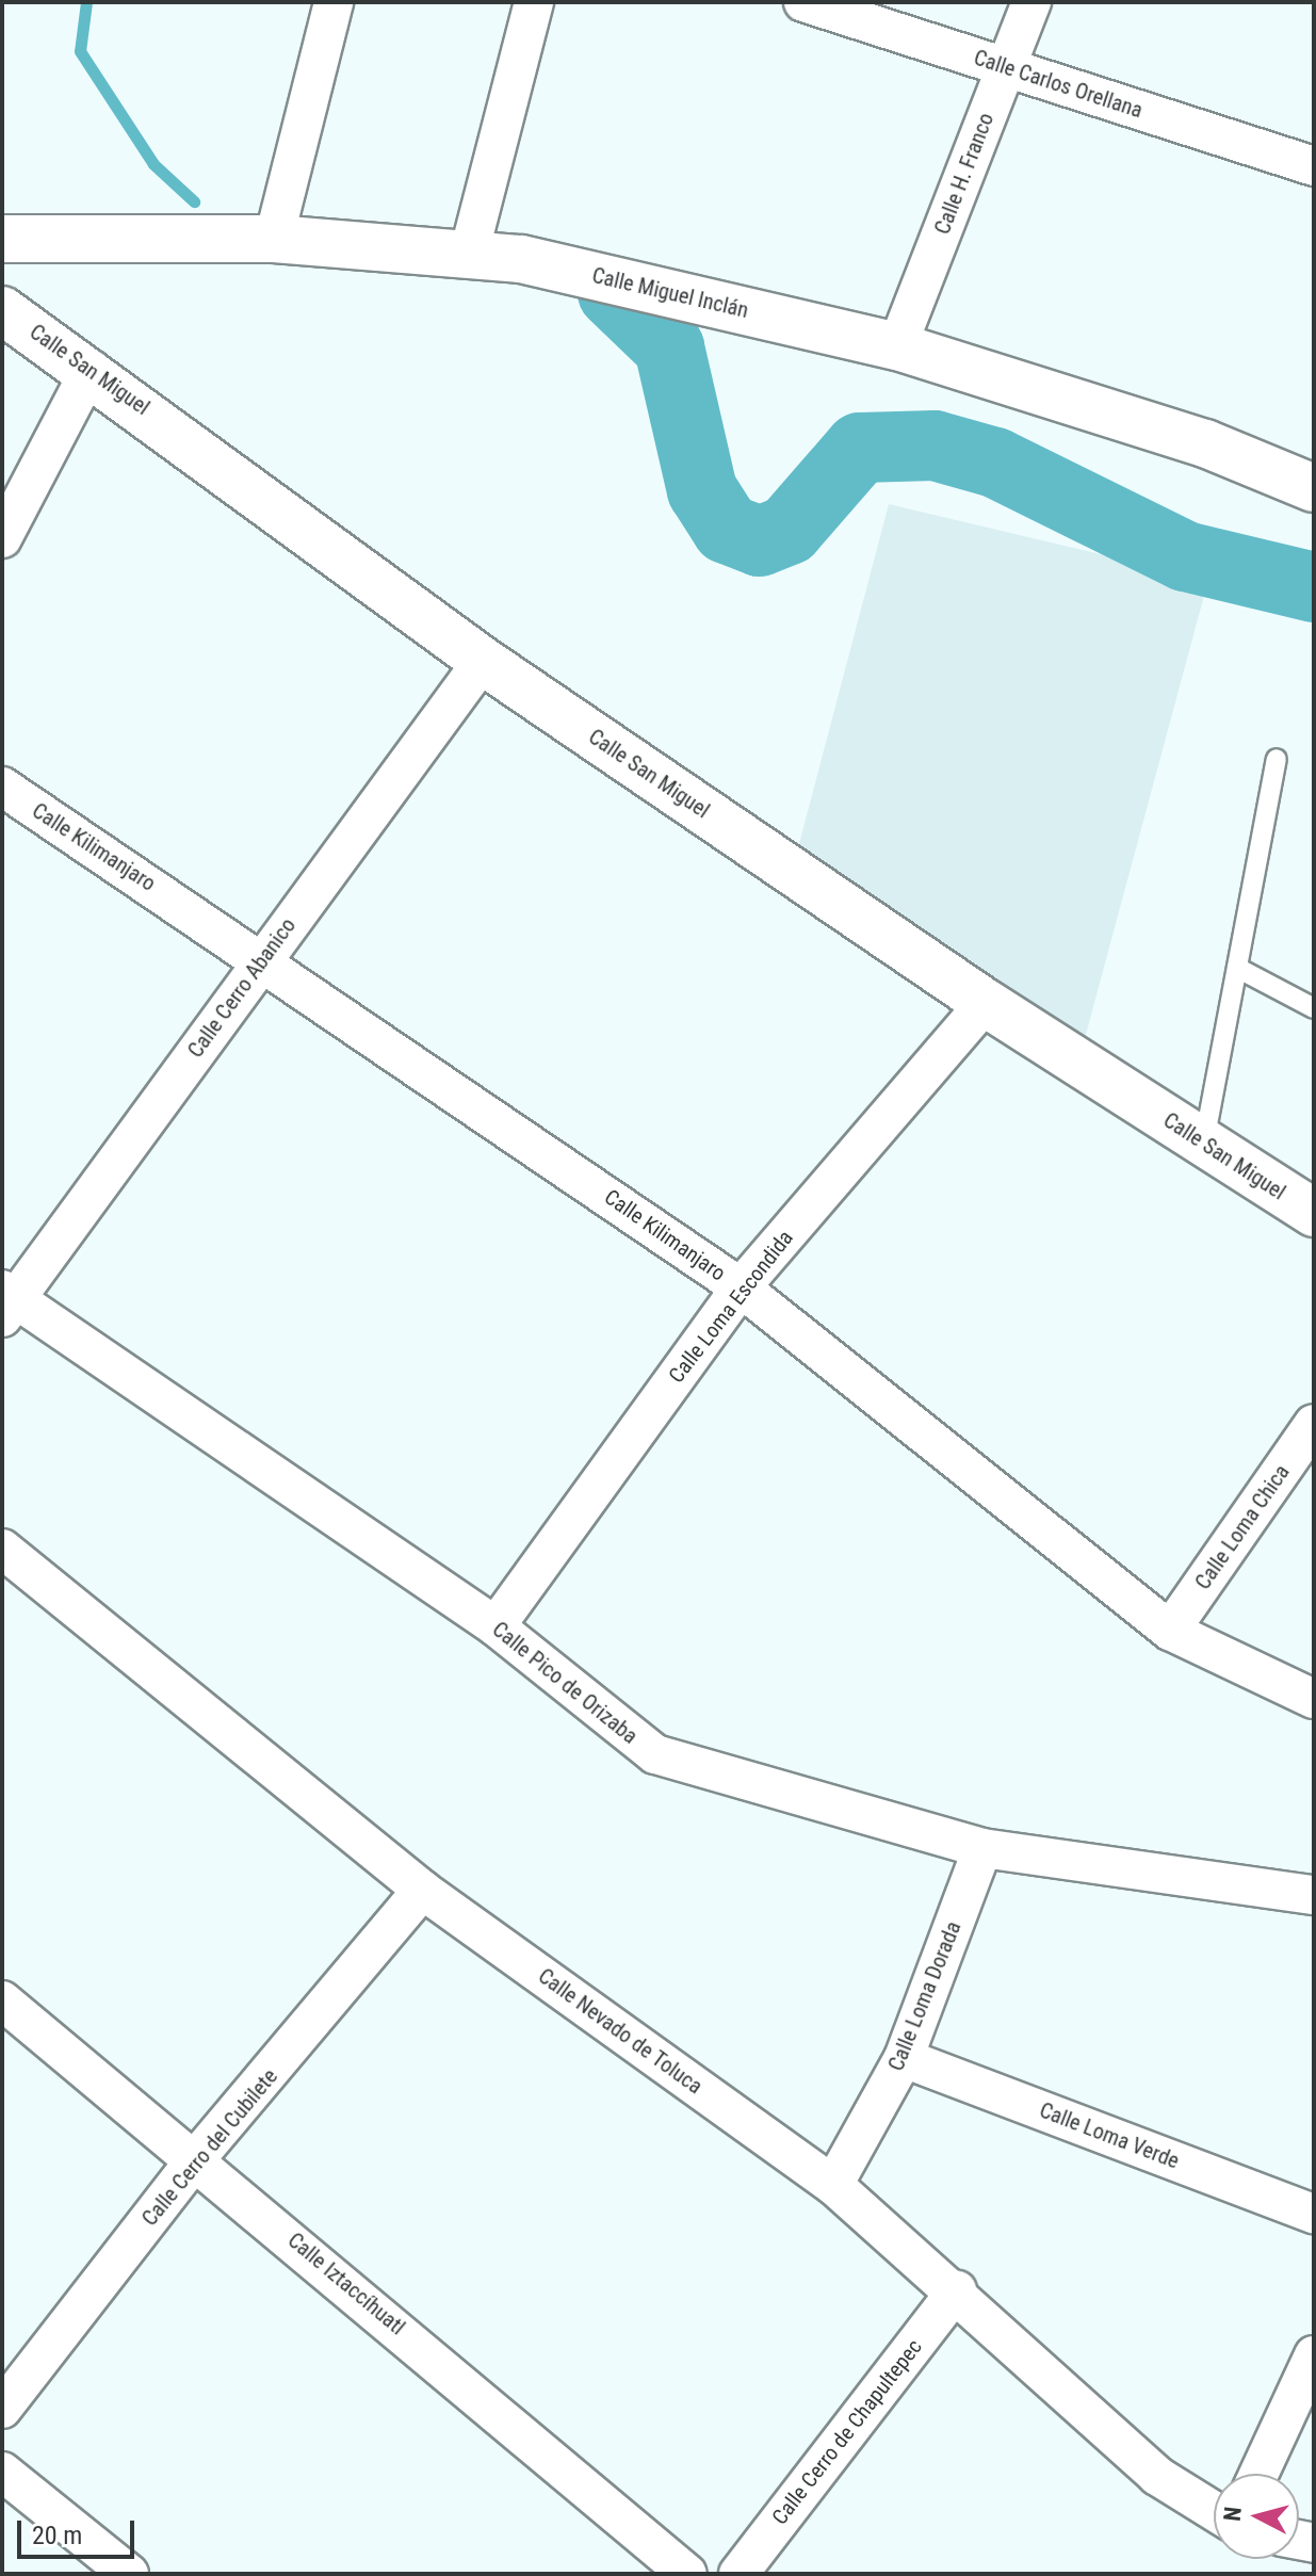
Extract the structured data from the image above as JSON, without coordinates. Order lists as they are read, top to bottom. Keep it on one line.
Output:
{"streets":{"street":["Calle Carlos Orellana","Calle H. Franco","Calle Miguel Inclán","Calle San Miguel","Calle Kilimanjaro","Calle Cerro Abanico","Calle Loma Escondida","Calle Loma Chica","Calle Pico de Orizaba","Calle Loma Dorada","Calle Nevado de Toluca","Calle Loma Verde","Calle Cerro del Cubilete","Calle Iztaccíhuatl","Calle Cerro de Chapultepec"]},"crossings":[["Calle Carlos Orellana","Calle H. Franco"],["Calle H. Franco","Calle Miguel Inclán"],["Calle San Miguel","Calle Cerro Abanico"],["Calle San Miguel","Calle Loma Escondida"],["Calle Kilimanjaro","Calle Cerro Abanico"],["Calle Kilimanjaro","Calle Loma Escondida"],["Calle Kilimanjaro","Calle Loma Chica"],["Calle Cerro Abanico","Calle Pico de Orizaba"],["Calle Loma Escondida","Calle Pico de Orizaba"],["Calle Pico de Orizaba","Calle Loma Dorada"],["Calle Loma Dorada","Calle Nevado de Toluca"],["Calle Loma Dorada","Calle Loma Verde"],["Calle Nevado de Toluca","Calle Cerro del Cubilete"],["Calle Nevado de Toluca","Calle Cerro de Chapultepec"],["Calle Cerro del Cubilete","Calle Iztaccíhuatl"]],"scale_bar":"20 m","north":"left"}
